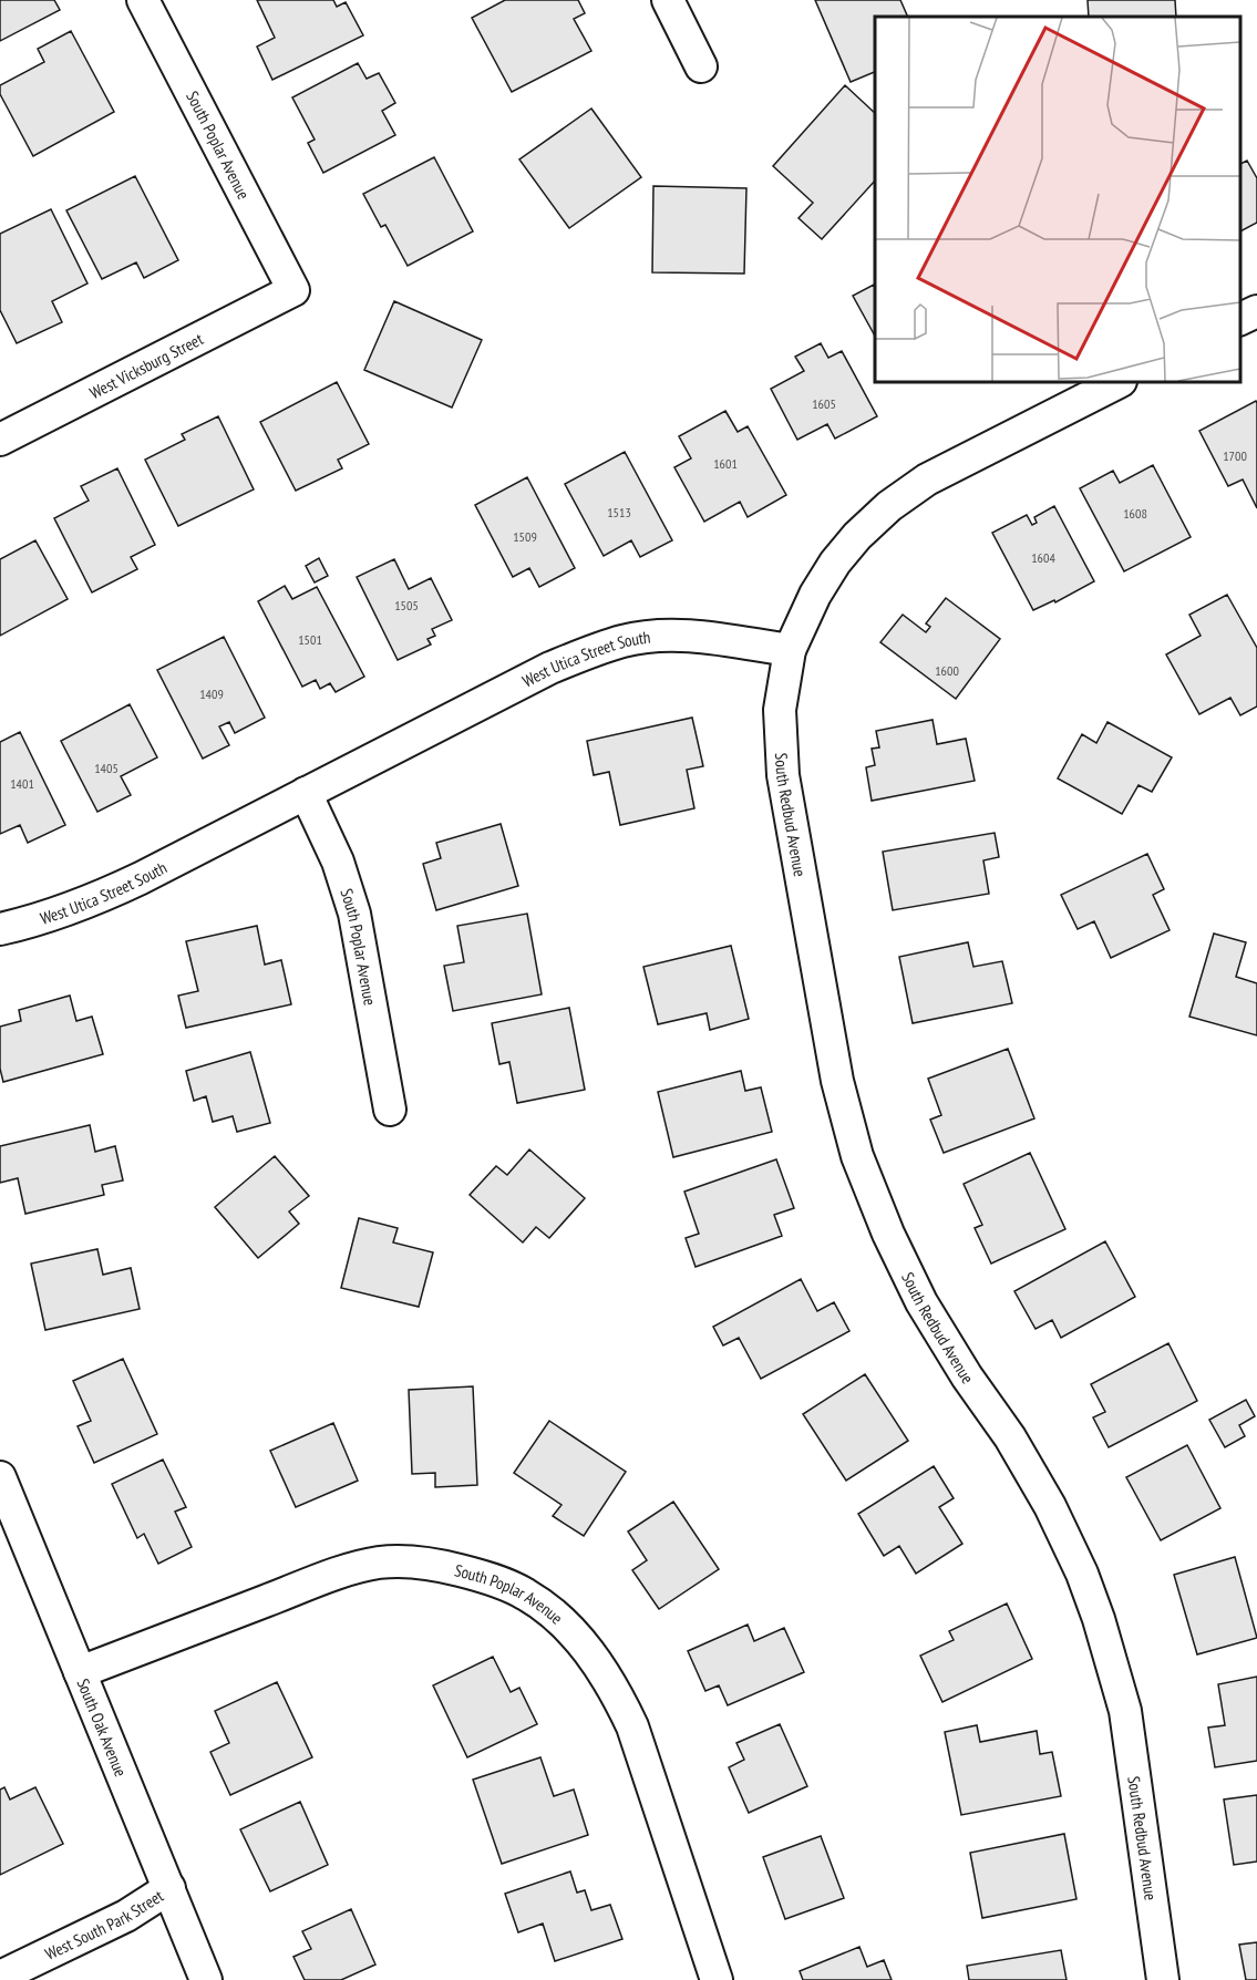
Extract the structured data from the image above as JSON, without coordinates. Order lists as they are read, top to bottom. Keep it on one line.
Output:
{"streets":{"street":["South Poplar Avenue","West Vicksburg Street","West Utica Street South","South Redbud Avenue","South Oak Avenue","West South Park Street"]},"crossings":[["South Poplar Avenue","West Vicksburg Street"],["South Poplar Avenue","West Utica Street South"],["South Poplar Avenue","South Oak Avenue"],["West Utica Street South","South Redbud Avenue"],["South Oak Avenue","West South Park Street"]],"house_numbers":["1605","1700","1601","1513","1608","1509","1604","1505","1501","1600","1409","1405","1401"]}
